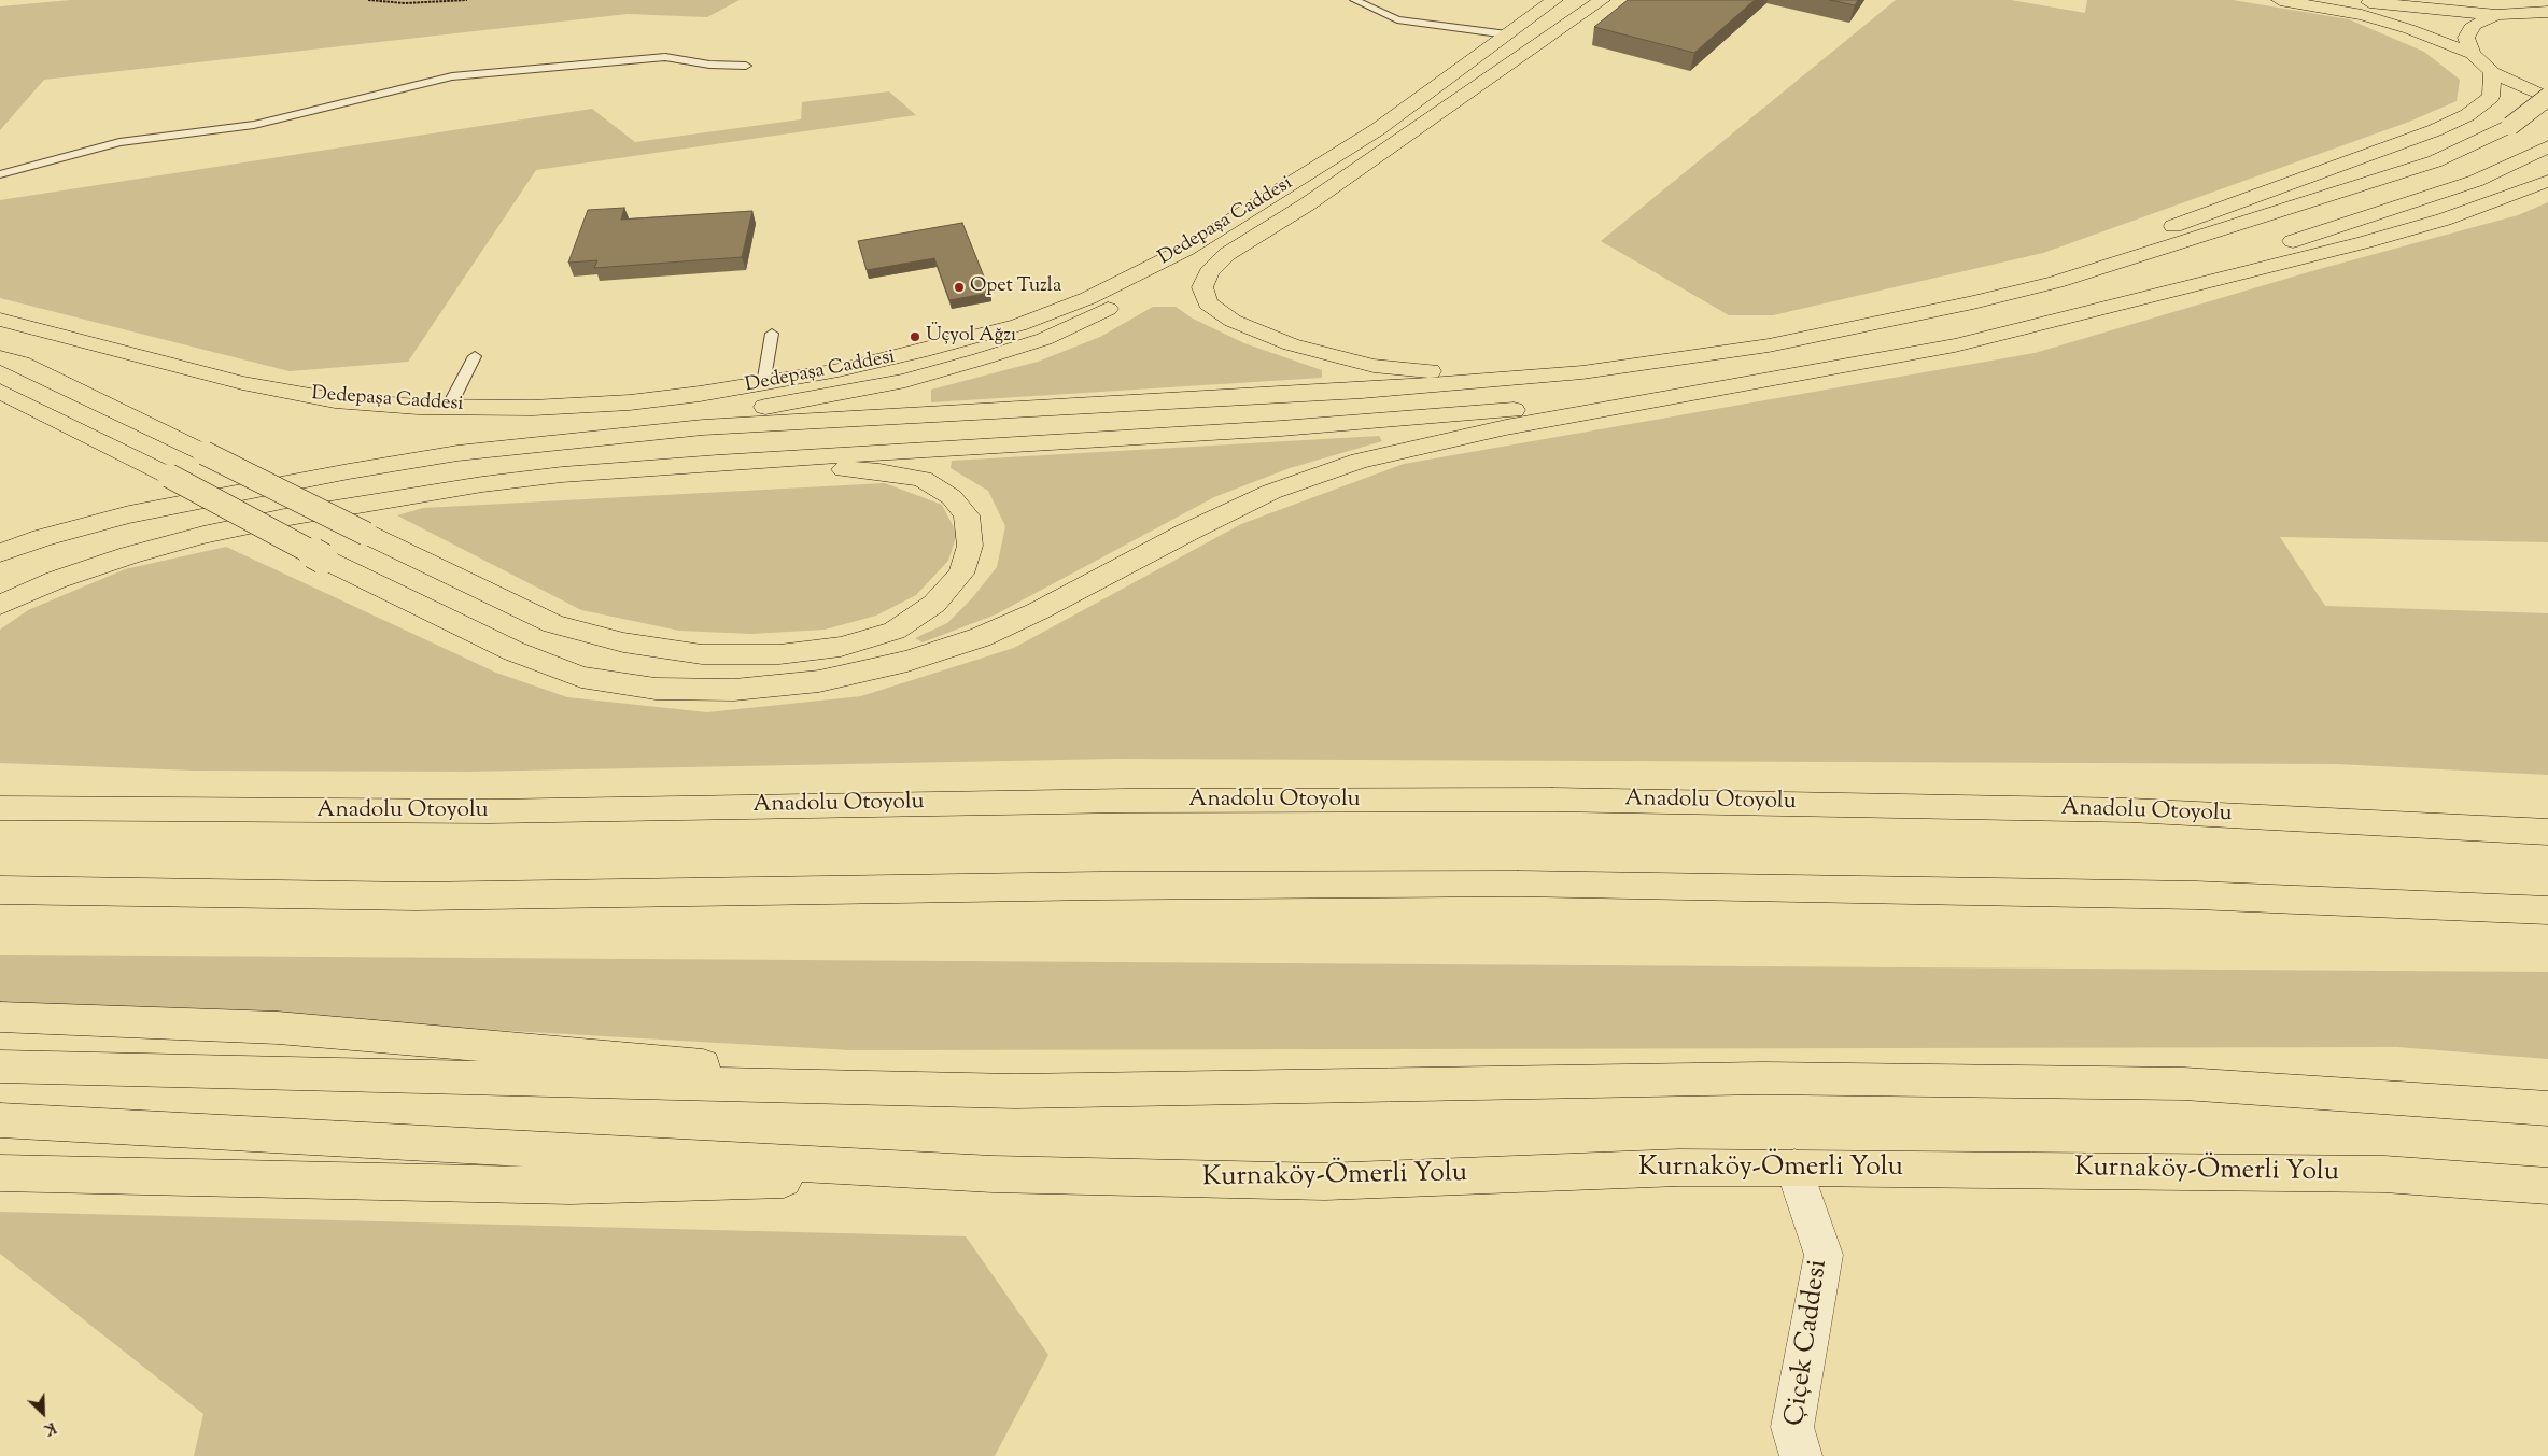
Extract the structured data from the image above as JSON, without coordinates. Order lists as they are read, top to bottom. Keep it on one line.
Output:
{"streets":{"main road":["Dedepaşa Caddesi","Anadolu Otoyolu","Kurnaköy-Ömerli Yolu"],"street":["Çiçek Caddesi"]},"crossings":[["Kurnaköy-Ömerli Yolu","Çiçek Caddesi"]],"places":["Opet Tuzla","Üçyol Ağzı"],"north":"bottom right"}
